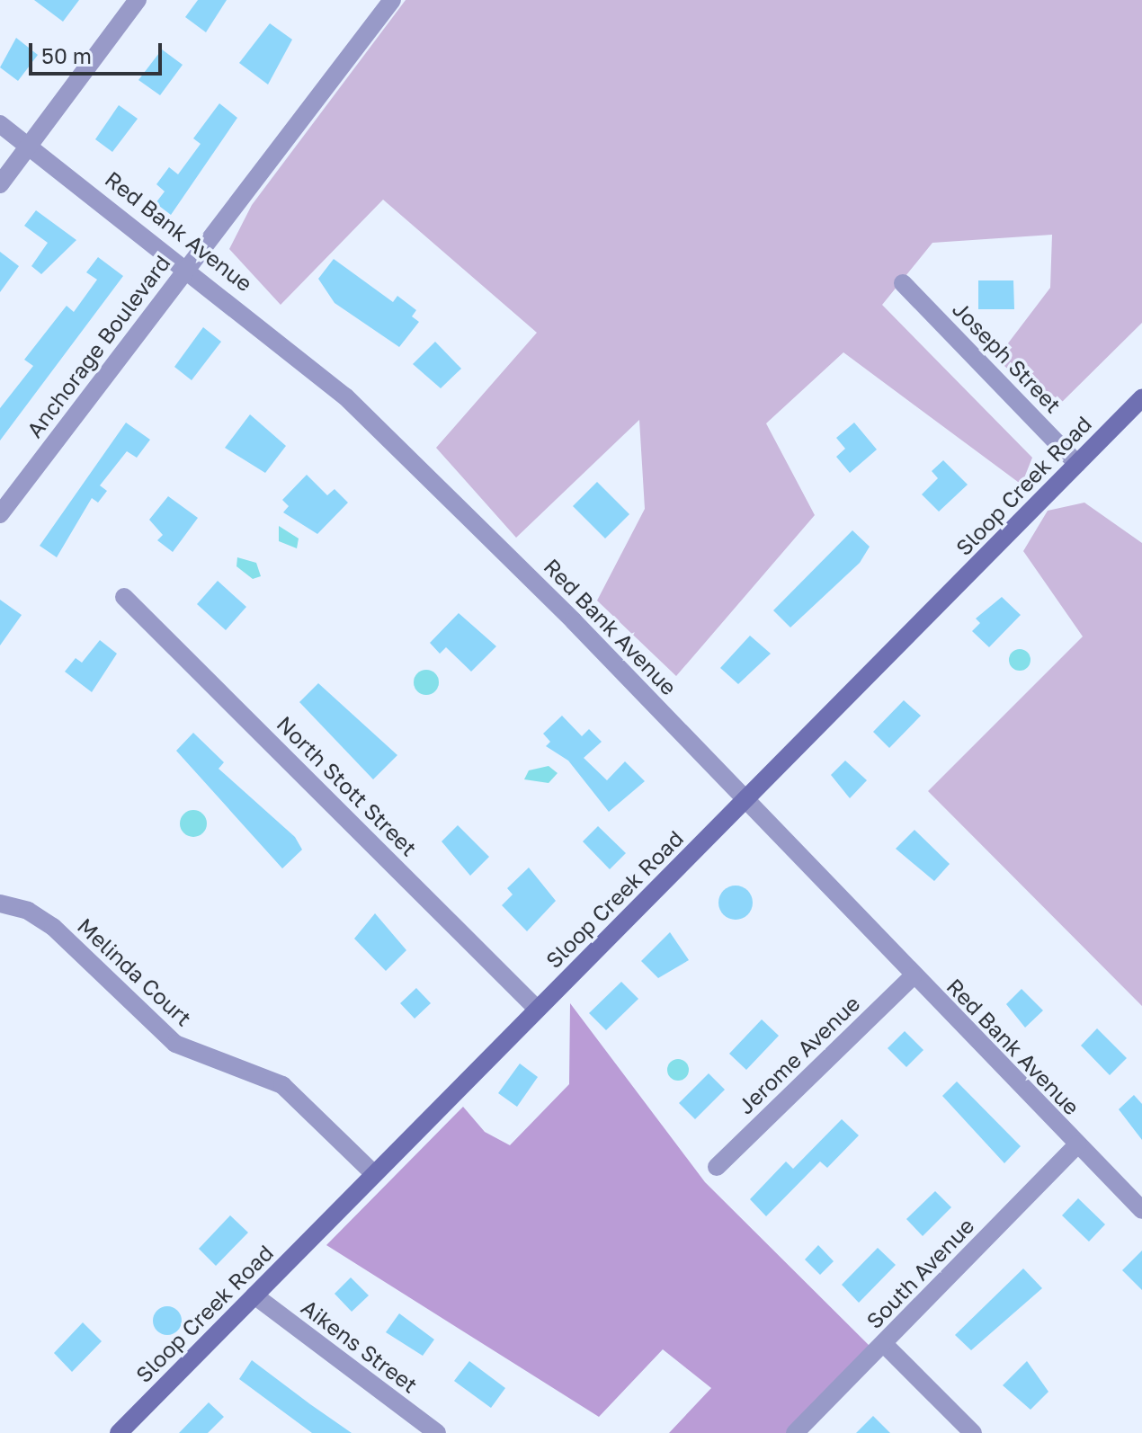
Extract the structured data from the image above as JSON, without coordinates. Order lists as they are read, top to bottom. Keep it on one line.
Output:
{"streets":{"street":["Red Bank Avenue","Anchorage Boulevard","Joseph Street","Sloop Creek Road","North Stott Street","Melinda Court","Jerome Avenue","South Avenue","Aikens Street"]},"crossings":[["Red Bank Avenue","Anchorage Boulevard"],["Red Bank Avenue","Sloop Creek Road"],["Red Bank Avenue","Jerome Avenue"],["Red Bank Avenue","South Avenue"],["Joseph Street","Sloop Creek Road"],["Sloop Creek Road","North Stott Street"],["Sloop Creek Road","Melinda Court"],["Sloop Creek Road","Aikens Street"]],"scale_bar":"50 m"}
